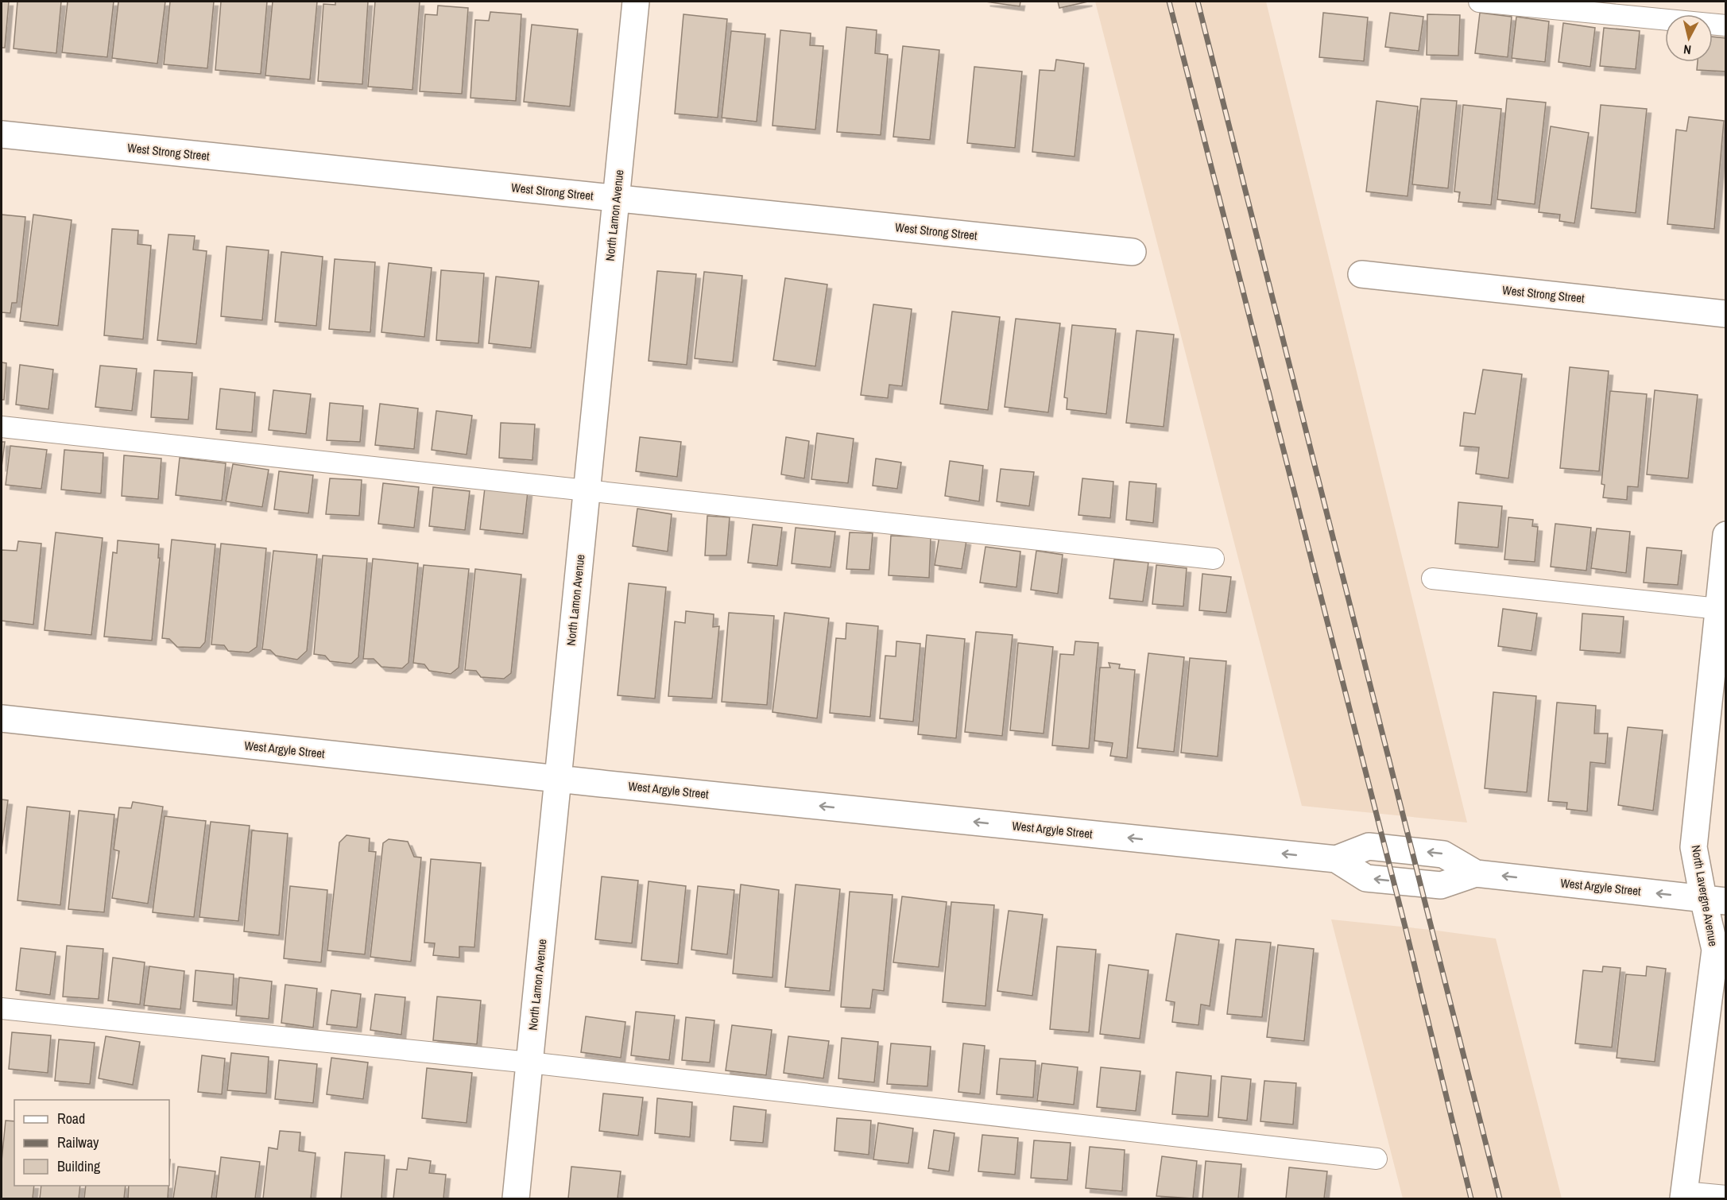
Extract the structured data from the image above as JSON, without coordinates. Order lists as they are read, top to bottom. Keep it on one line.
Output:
{"streets":{"street":["West Strong Street","North Lamon Avenue","West Argyle Street","North Lavergne Avenue"]},"crossings":[["West Strong Street","North Lamon Avenue"],["North Lamon Avenue","West Argyle Street"],["West Argyle Street","North Lavergne Avenue"]],"one_way":["West Argyle Street"],"legend":["Road","Railway","Building"],"north":"bottom"}
